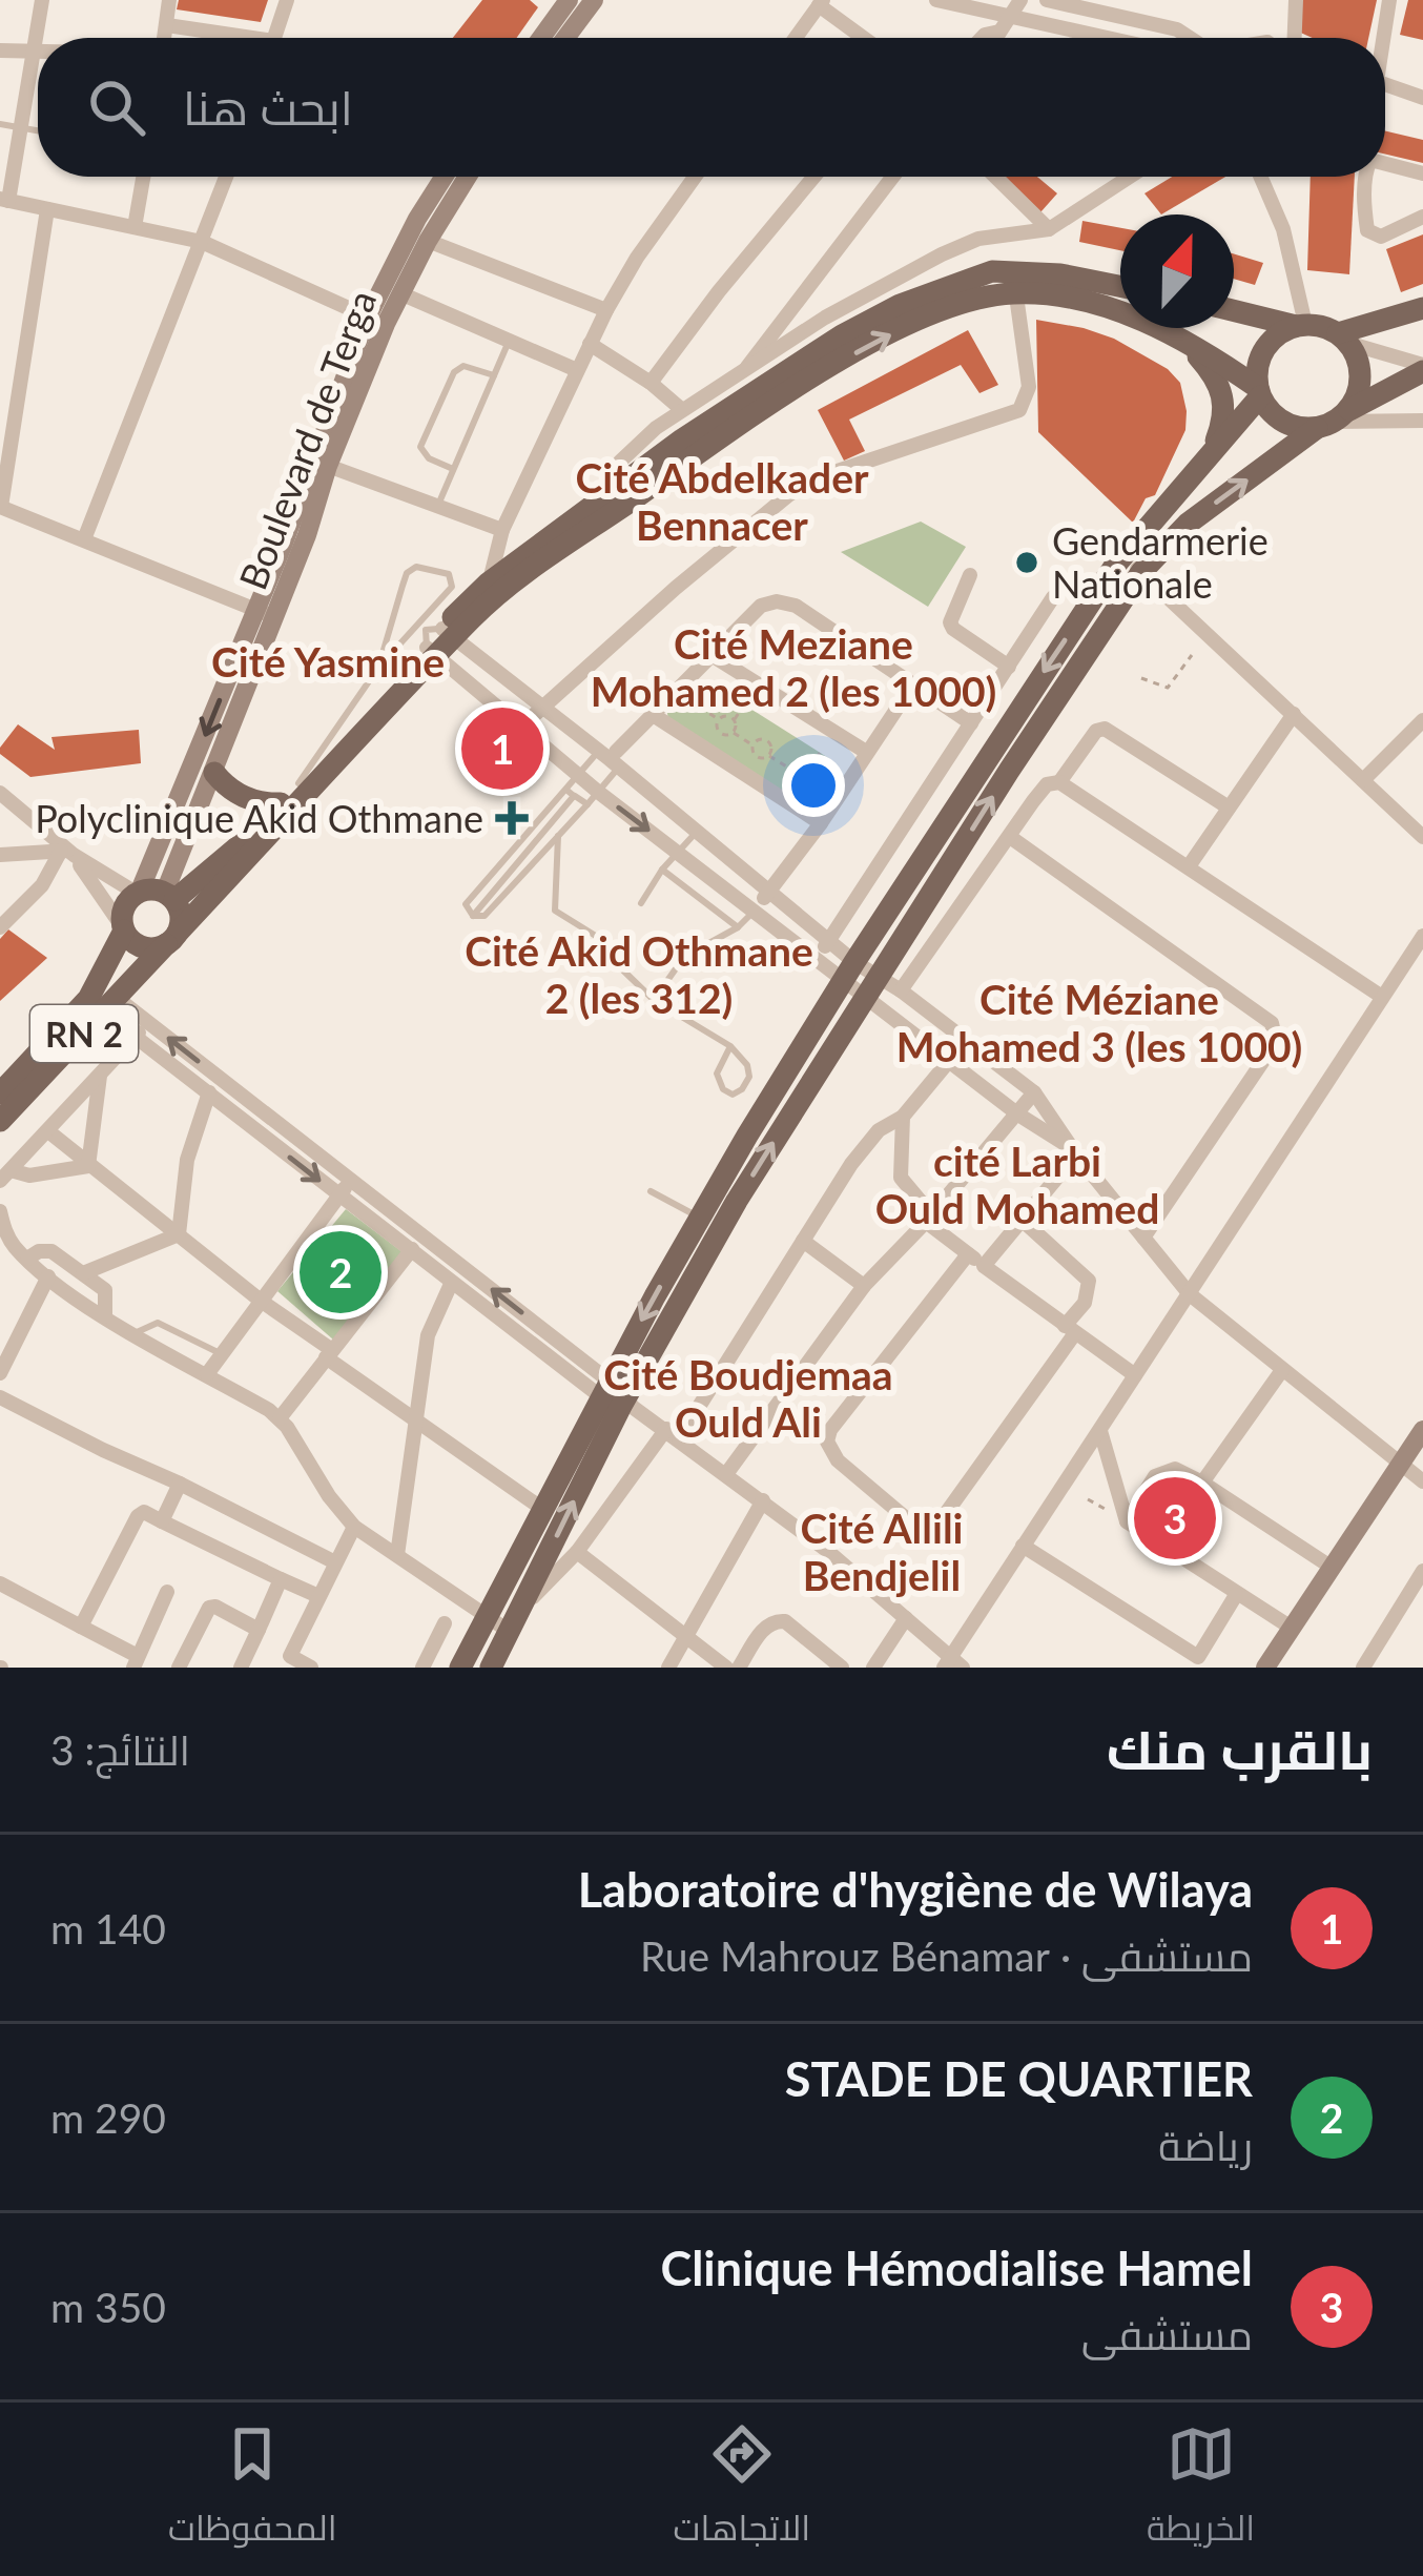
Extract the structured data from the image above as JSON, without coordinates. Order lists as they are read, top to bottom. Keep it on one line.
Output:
{"streets":{"main road":["Boulevard de Terga","RN 2"]},"crossings":[["Boulevard de Terga","RN 2"]],"districts":["Cité Abdelkader Bennacer","Cité Meziane Mohamed 2 (les 1000)","Cité Yasmine","Cité Akid Othmane 2 (les 312)","Cité Méziane Mohamed 3 (les 1000)","cité Larbi Ould Mohamed","Cité Boudjemaa Ould Ali","Cité Allili Bendjelil"],"places":{"other":["Gendarmerie Nationale"],"health":["Polyclinique Akid Othmane"]},"north":"top","page":{"search":"ابحث هنا","pins":["1","2","3"],"heading":["بالقرب منك","النتائج: 3"],"list":[{"mark":"1","name":"Laboratoire d'hygiène de Wilaya","note":"مستشفى · Rue Mahrouz Bénamar","value":"140 m"},{"mark":"2","name":"STADE DE QUARTIER","note":"رياضة","value":"290 m"},{"mark":"3","name":"Clinique Hémodialise Hamel","note":"مستشفى","value":"350 m"}],"nav":["الخريطة","الاتجاهات","المحفوظات"]}}
